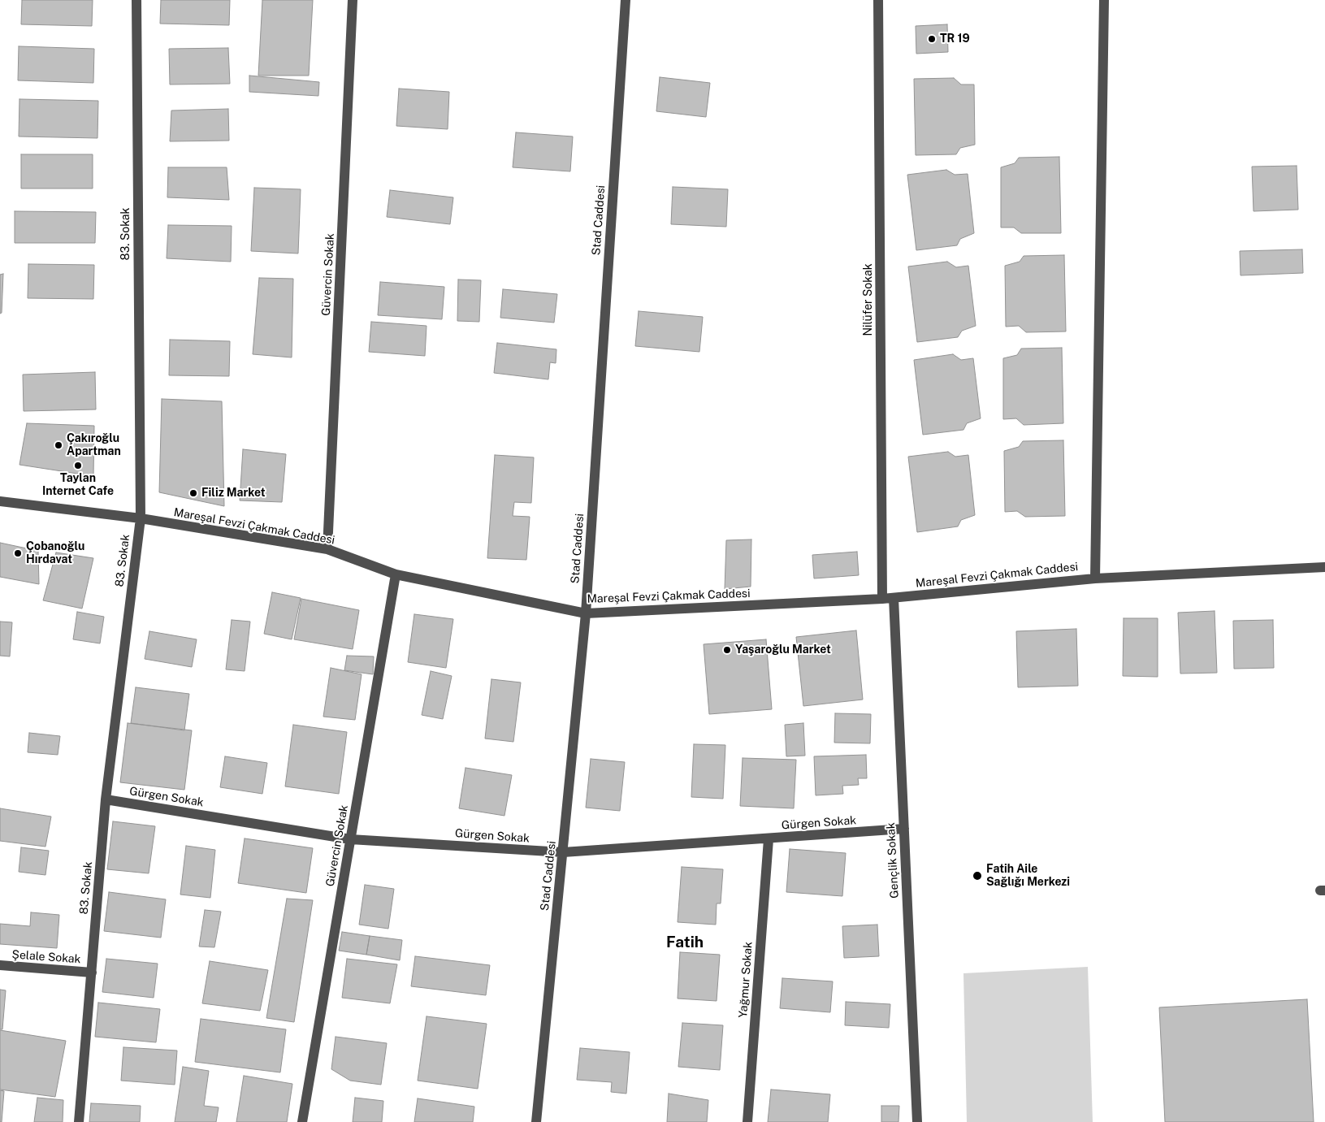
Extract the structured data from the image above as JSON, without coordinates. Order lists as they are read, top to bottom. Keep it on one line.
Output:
{"streets":{"street":["Stad Caddesi","83. Sokak","Güvercin Sokak","Nilüfer Sokak","Mareşal Fevzi Çakmak Caddesi","Gürgen Sokak","Gençlik Sokak","Şelale Sokak","Yağmur Sokak"]},"crossings":[["Stad Caddesi","Mareşal Fevzi Çakmak Caddesi"],["Stad Caddesi","Gürgen Sokak"],["83. Sokak","Mareşal Fevzi Çakmak Caddesi"],["83. Sokak","Gürgen Sokak"],["83. Sokak","Şelale Sokak"],["Güvercin Sokak","Mareşal Fevzi Çakmak Caddesi"],["Güvercin Sokak","Gürgen Sokak"],["Nilüfer Sokak","Mareşal Fevzi Çakmak Caddesi"],["Mareşal Fevzi Çakmak Caddesi","Gençlik Sokak"],["Gürgen Sokak","Gençlik Sokak"],["Gürgen Sokak","Yağmur Sokak"]],"districts":["Fatih"],"places":["TR 19","Çakıroğlu Apartman","Taylan Internet Cafe","Filiz Market","Çobanoğlu Hırdavat","Yaşaroğlu Market","Fatih Aile Sağlığı Merkezi"]}
